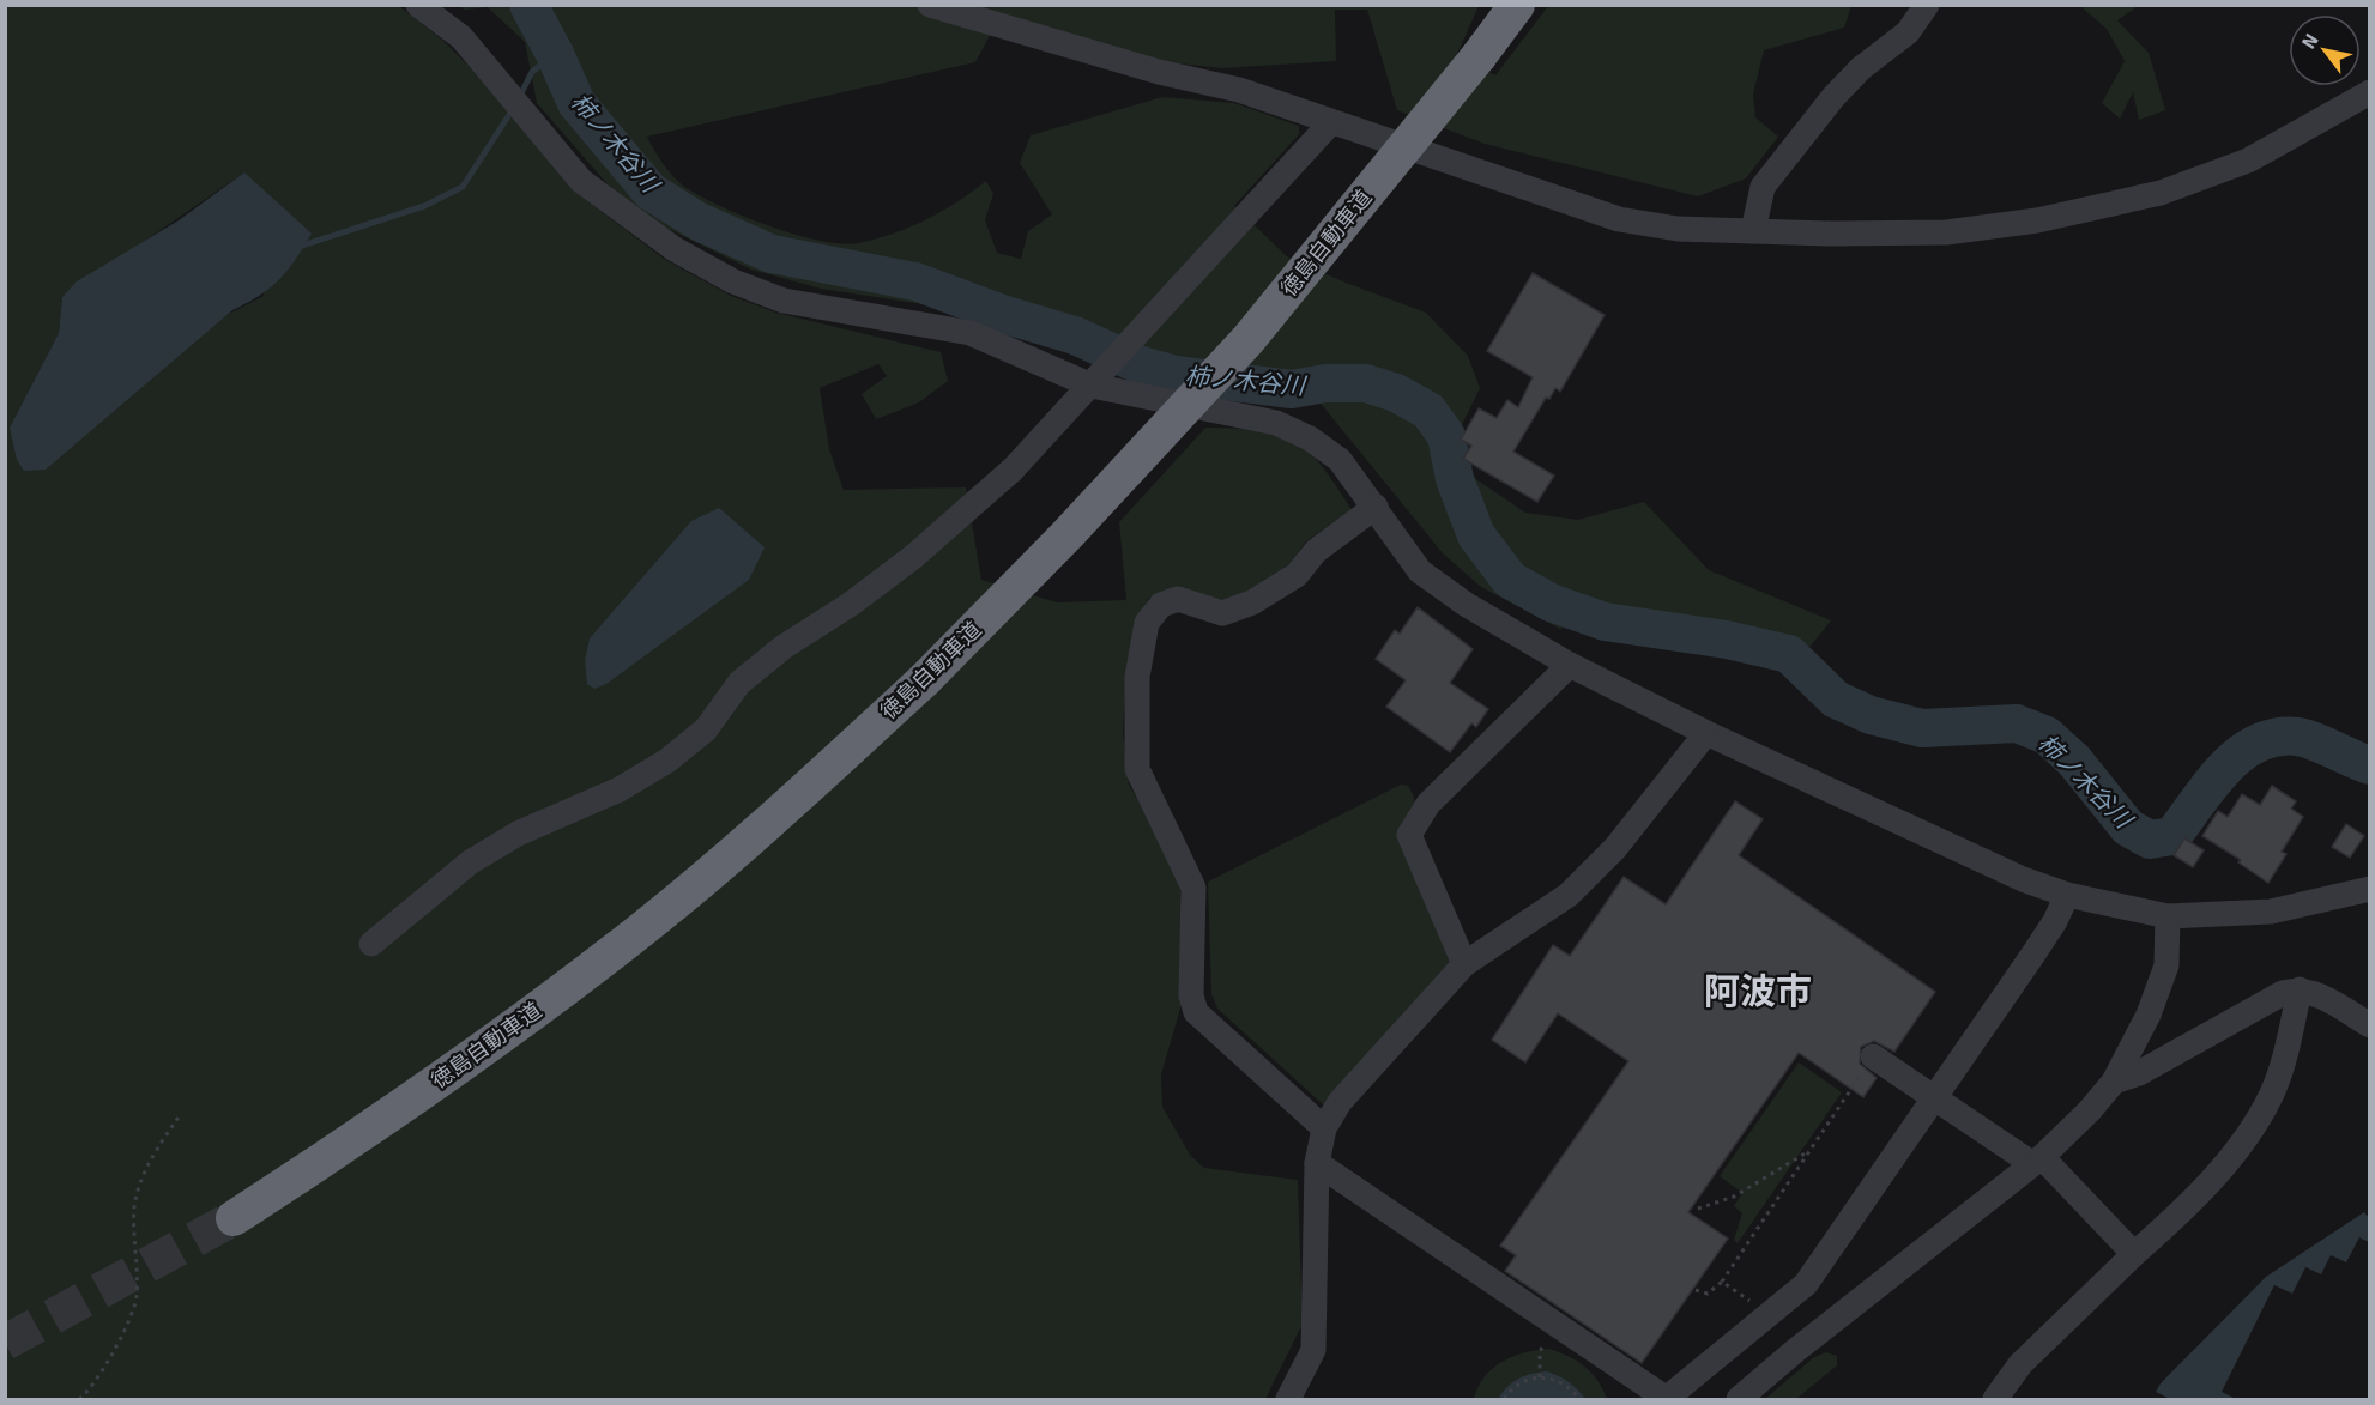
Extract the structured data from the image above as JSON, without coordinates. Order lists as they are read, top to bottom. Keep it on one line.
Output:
{"streets":{"highway":["徳島自動車道"]},"districts":["阿波市"],"water":["柿ノ木谷川"],"north":"top left"}
